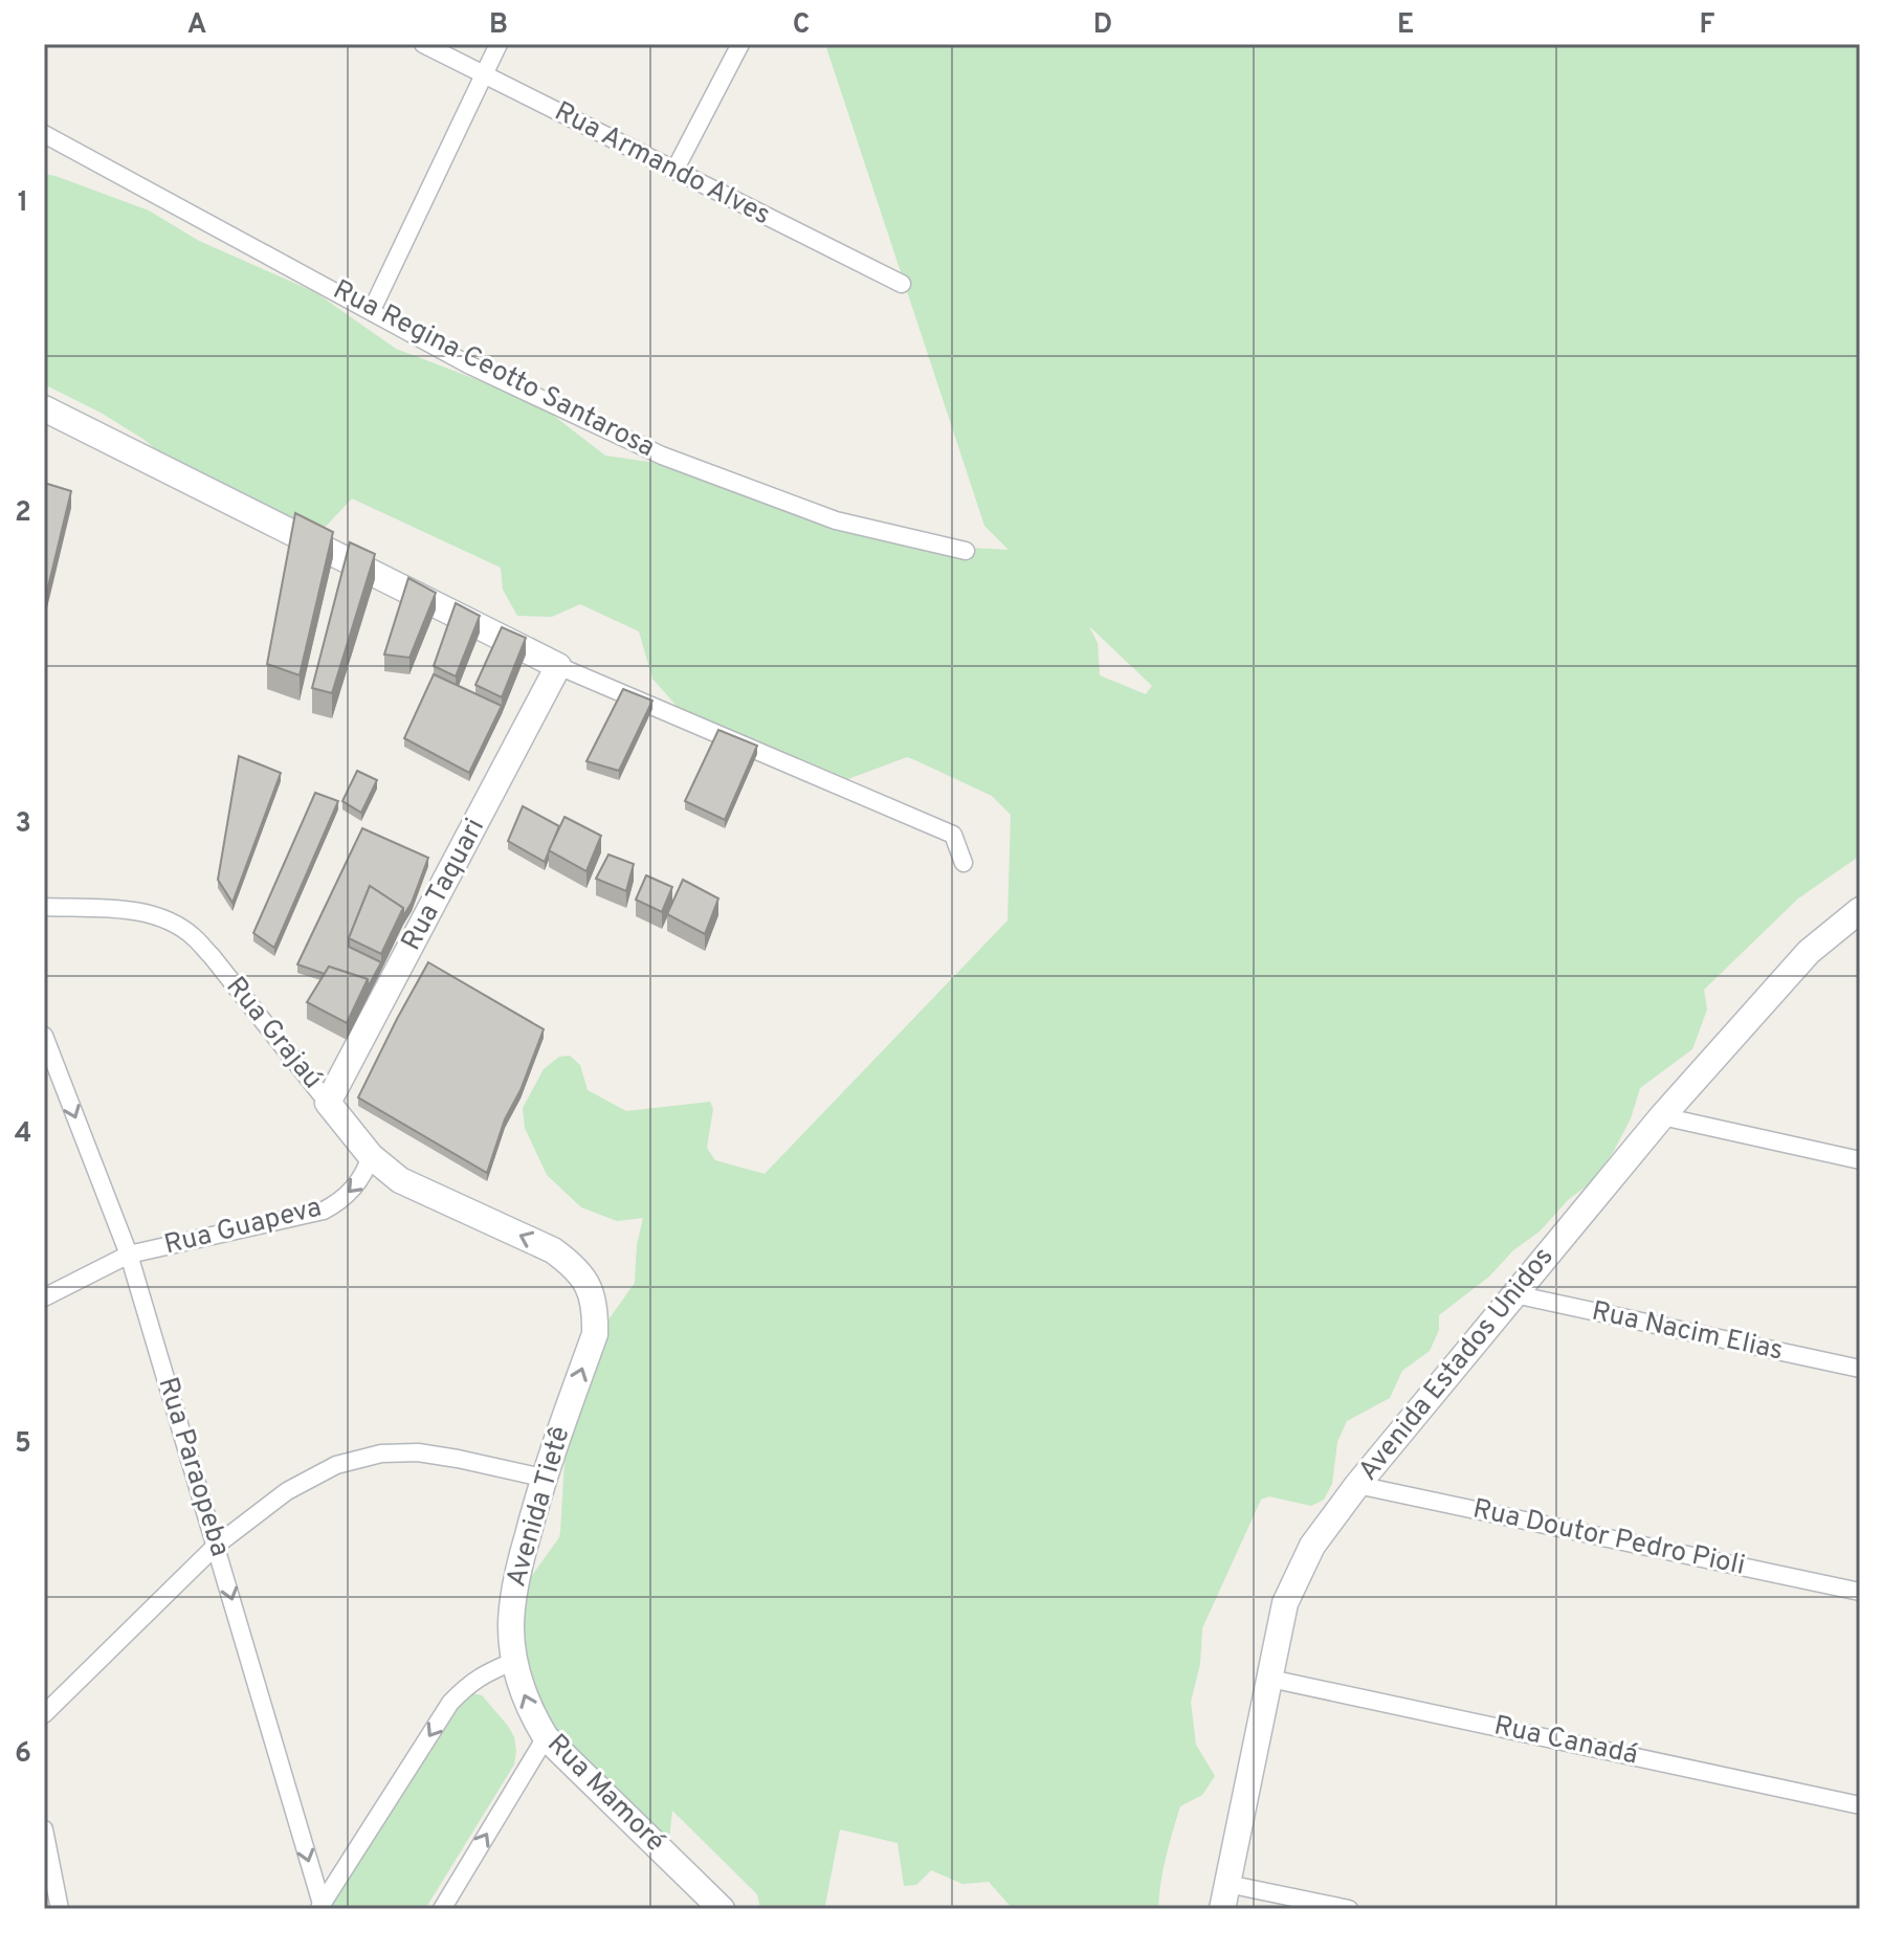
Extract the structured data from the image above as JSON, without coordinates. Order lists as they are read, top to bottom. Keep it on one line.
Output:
{"streets":{"street":["Rua Armando Alves","Rua Regina Ceotto Santarosa","Rua Taquari","Rua Grajaú","Rua Guapeva","Rua Nacim Elias","Avenida Estados Unidos","Rua Paraopeba","Avenida Tietê","Rua Doutor Pedro Pioli","Rua Canadá","Rua Mamoré"]},"crossings":[["Rua Taquari","Rua Grajaú"],["Rua Grajaú","Rua Guapeva"],["Rua Grajaú","Avenida Tietê"],["Rua Guapeva","Rua Paraopeba"],["Rua Guapeva","Avenida Tietê"],["Rua Nacim Elias","Avenida Estados Unidos"],["Avenida Estados Unidos","Rua Doutor Pedro Pioli"],["Avenida Estados Unidos","Rua Canadá"],["Avenida Tietê","Rua Mamoré"]],"one_way":["Rua Guapeva","Rua Paraopeba"],"grid":{"columns":["A","B","C","D","E","F"],"rows":["1","2","3","4","5","6"]}}
